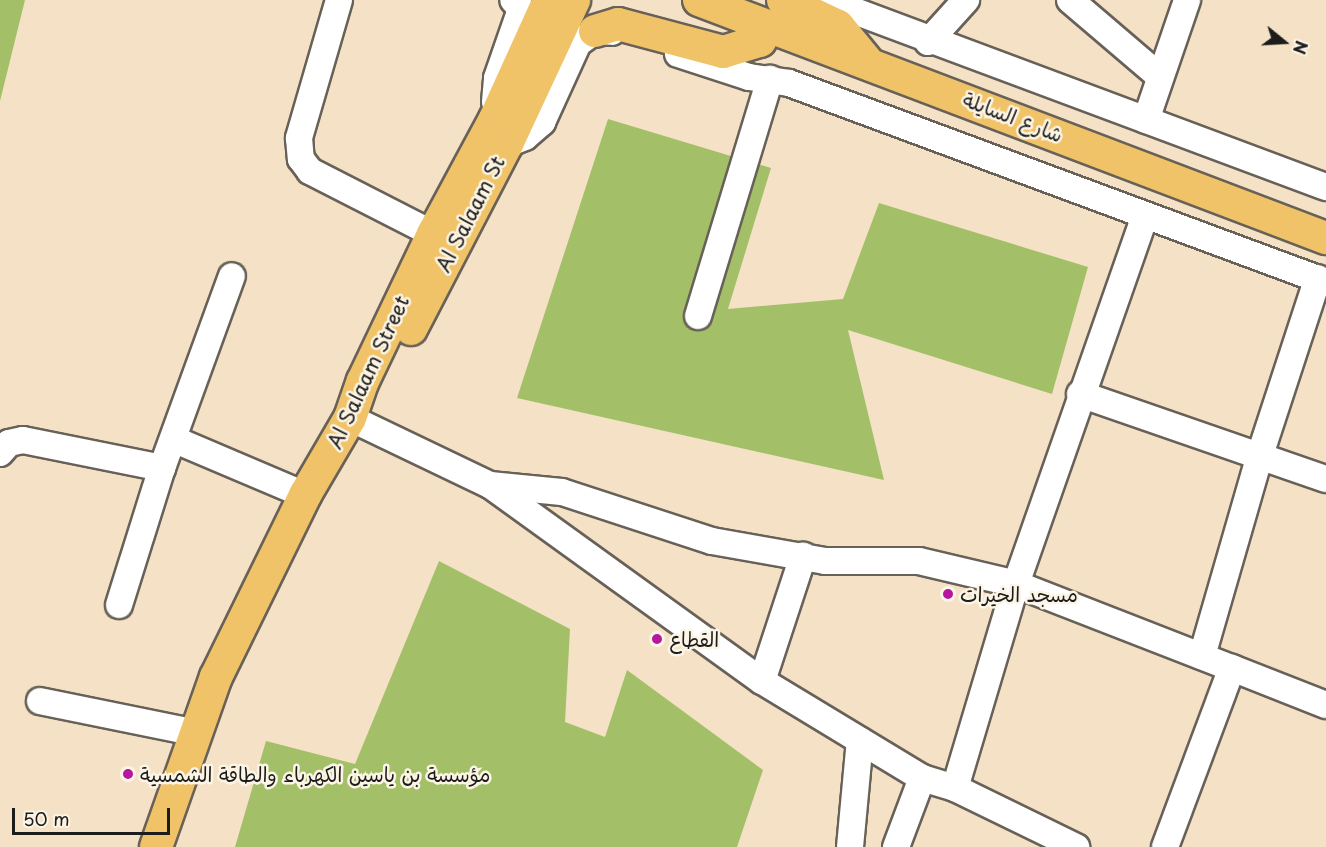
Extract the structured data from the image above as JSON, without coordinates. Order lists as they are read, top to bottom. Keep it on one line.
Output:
{"streets":{"main road":["شارع السايلة","Al Salaam St","Al Salaam Street"]},"crossings":[["Al Salaam St","Al Salaam Street"]],"places":["مسجد الخيرات","القطاع","مؤسسة بن ياسين الكهرباء والطاقة الشمسية"],"scale_bar":"50 m","north":"right"}
